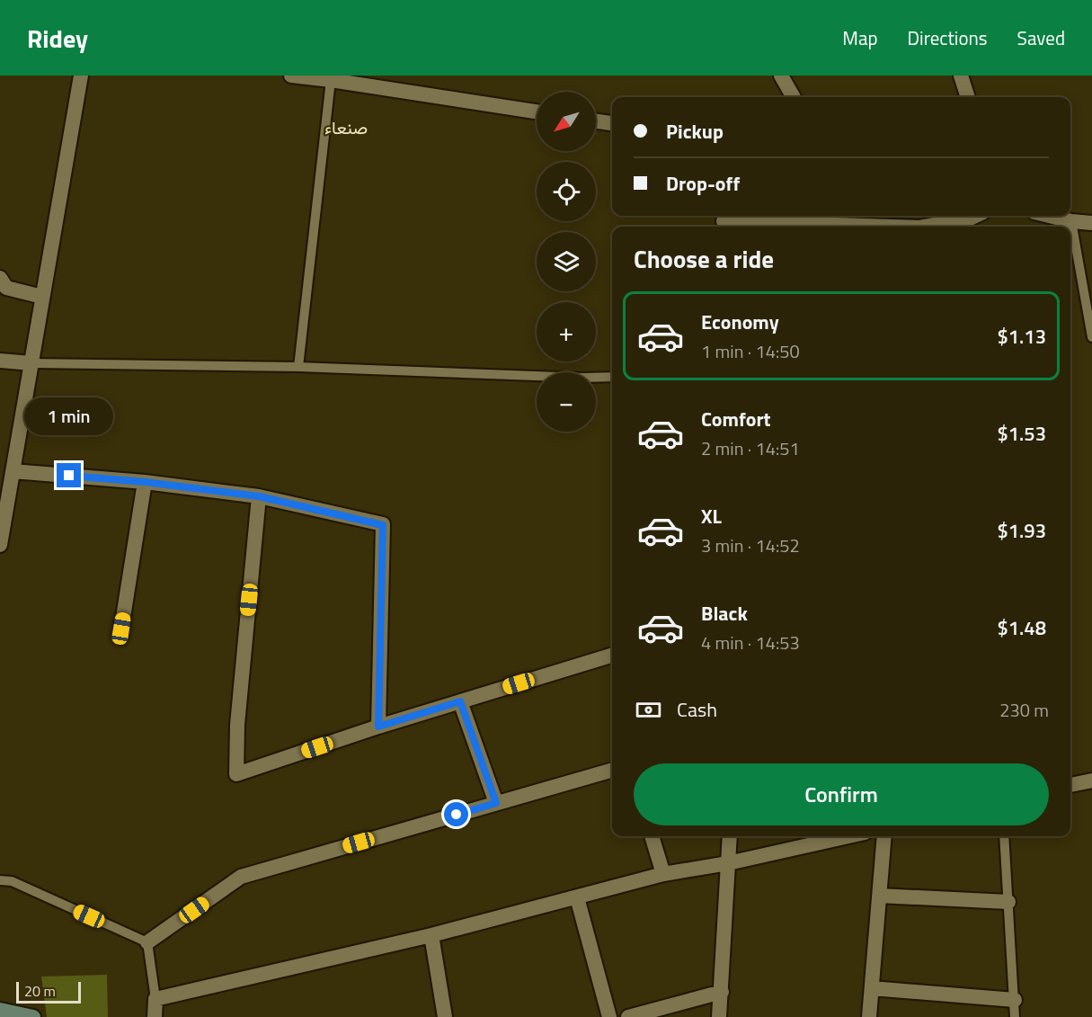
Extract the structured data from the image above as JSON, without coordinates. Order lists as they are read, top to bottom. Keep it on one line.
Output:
{"districts":["صنعاء"],"scale_bar":"20 m","north":"bottom left","page":{"header":"Ridey","nav":["Map","Directions","Saved"],"map_buttons":["+","−"],"banner":["Pickup","Drop-off"],"heading":"Choose a ride","list":[{"name":"Economy","note":"1 min · 14:50","value":"$1.13"},{"name":"Comfort","note":"2 min · 14:51","value":"$1.53"},{"name":"XL","note":"3 min · 14:52","value":"$1.93"},{"name":"Black","note":"4 min · 14:53","value":"$1.48"}],"bubble":"1 min","pay":["Cash","230 m"],"buttons":"Confirm","scale":"20 m"}}
